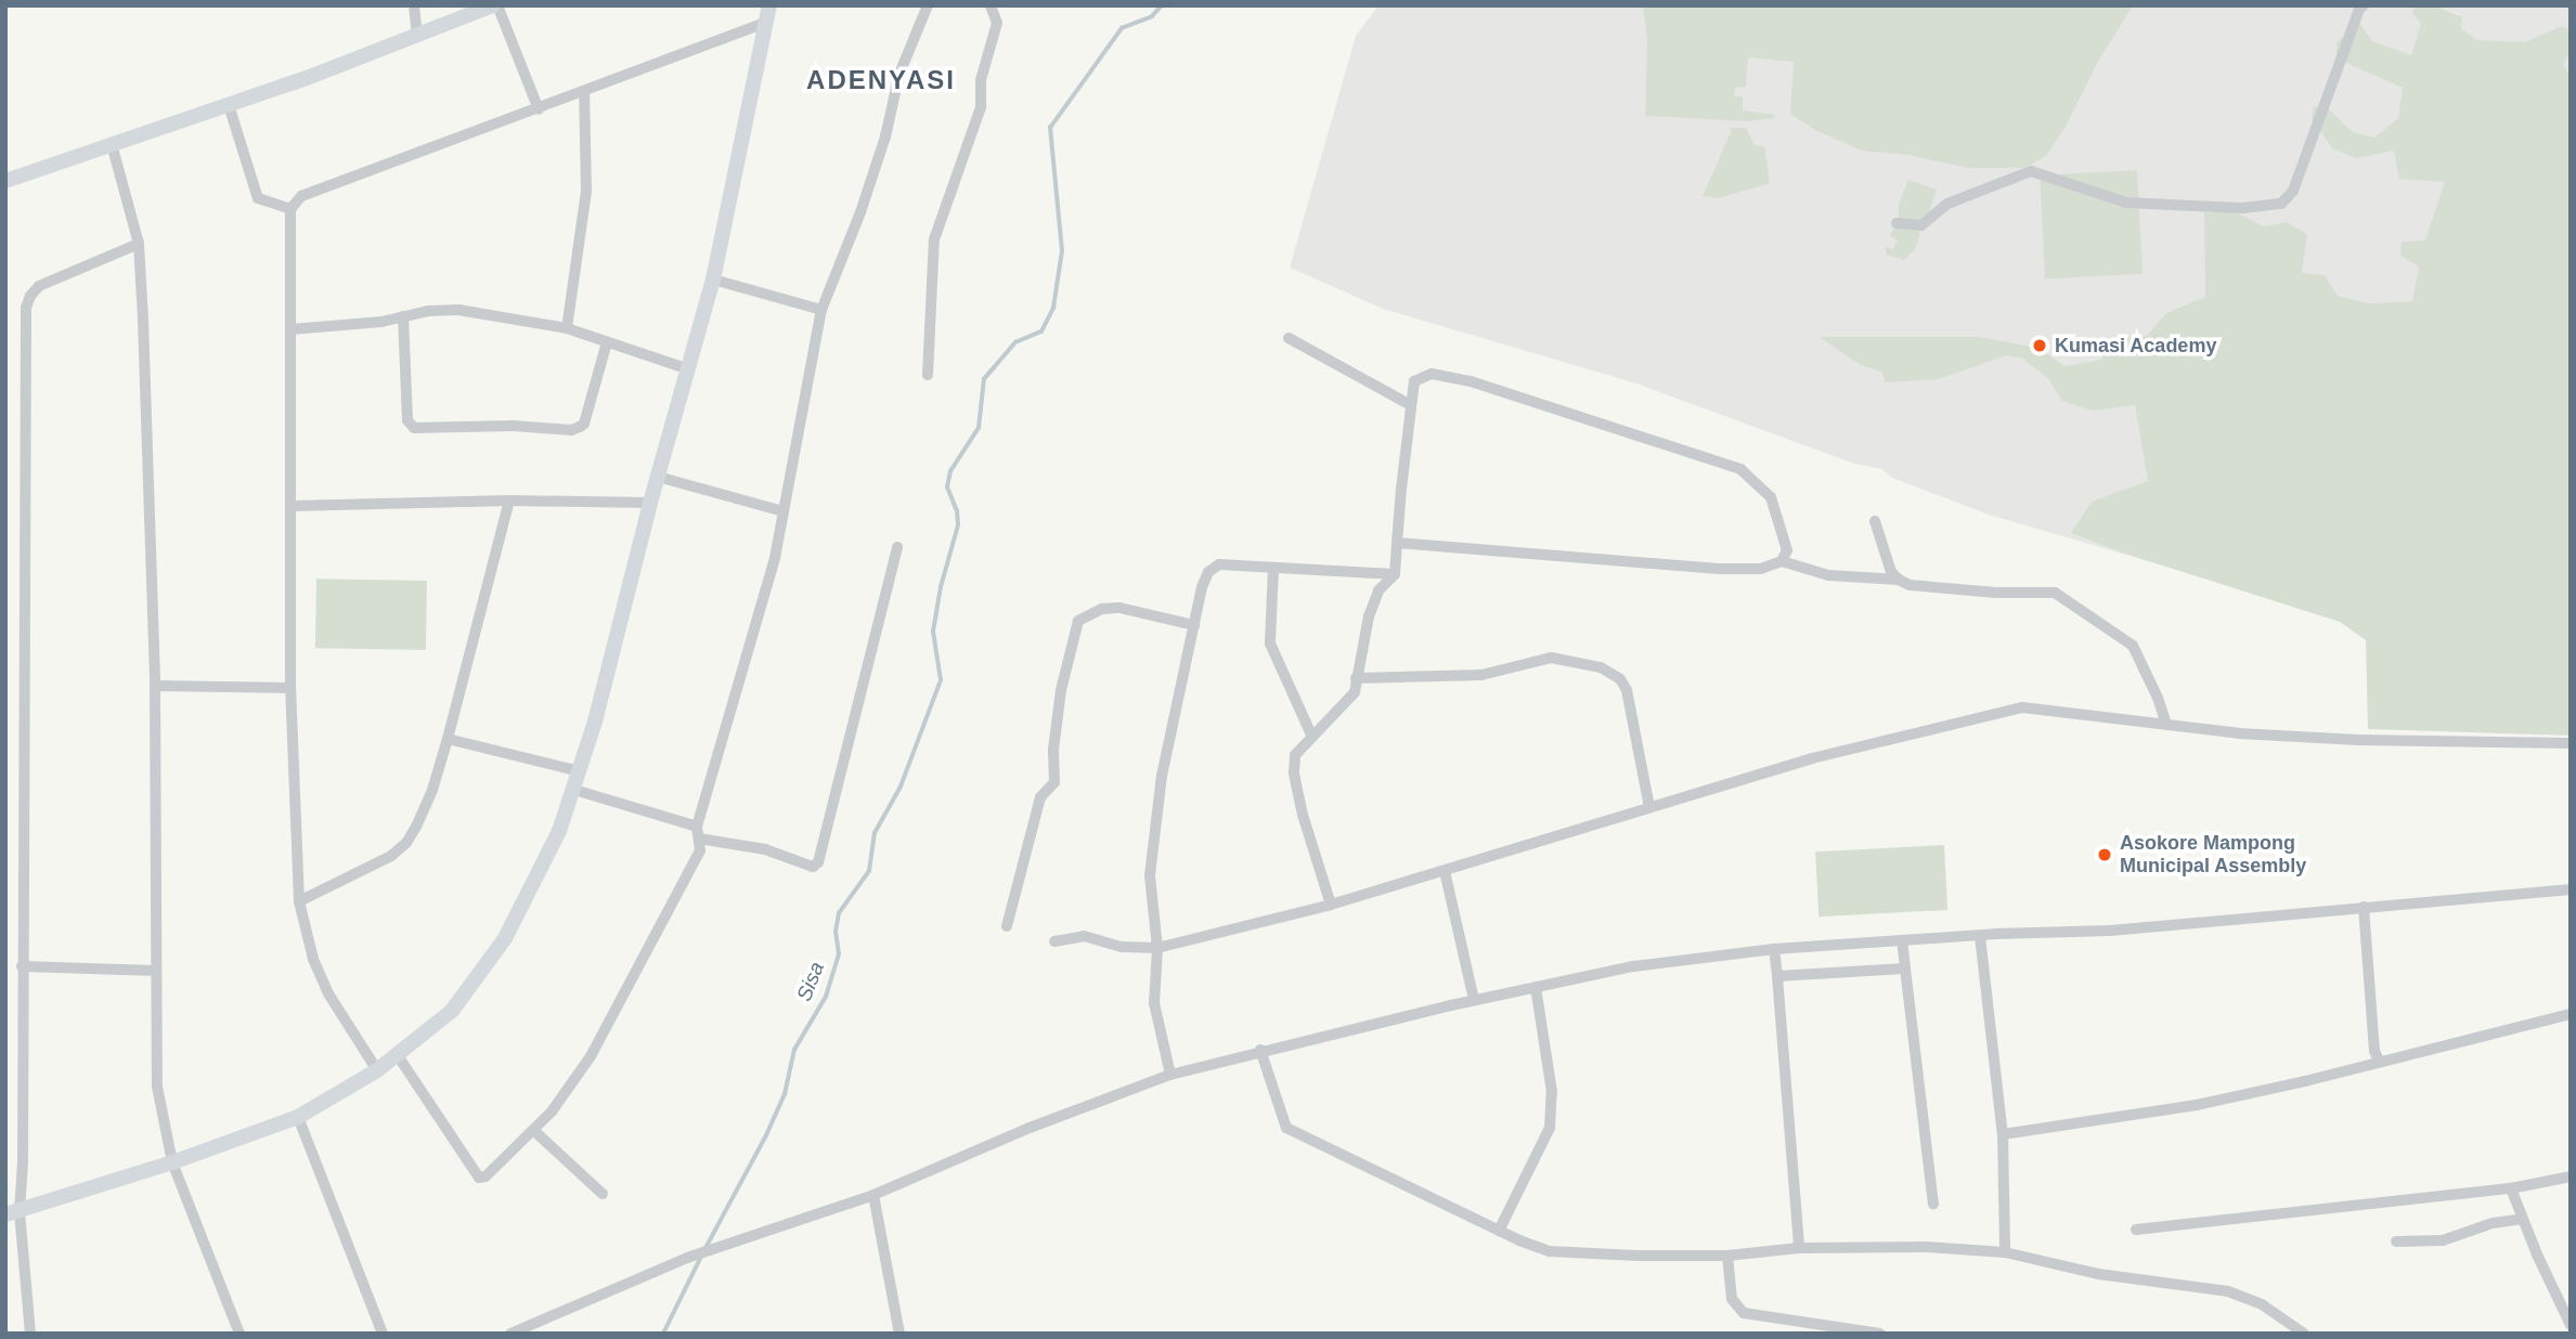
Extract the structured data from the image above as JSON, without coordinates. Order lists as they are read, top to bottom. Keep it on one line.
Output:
{"districts":["ADENYASI"],"water":["Sisa"],"places":["Kumasi Academy","Asokore Mampong Municipal Assembly"]}
